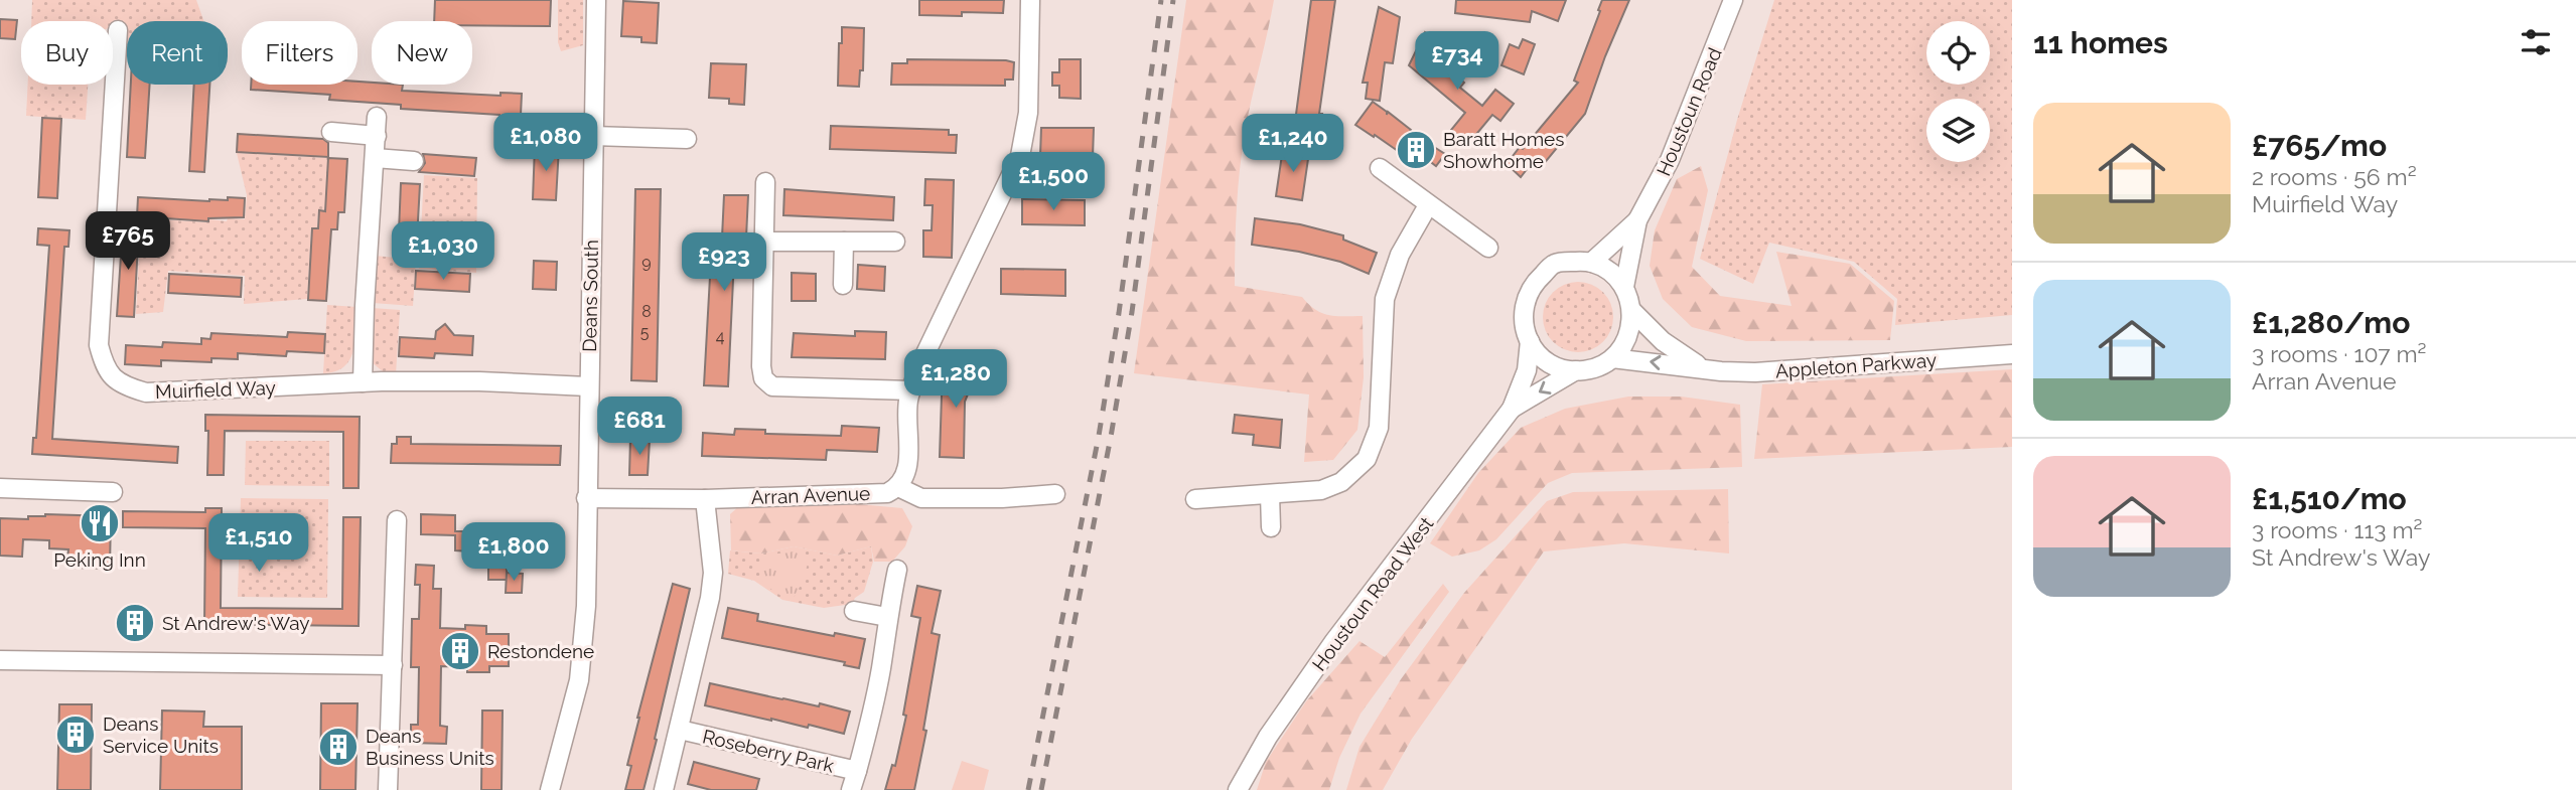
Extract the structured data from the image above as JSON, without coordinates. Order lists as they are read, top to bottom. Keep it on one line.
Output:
{"streets":{"street":["Houstoun Road","Deans South","Appleton Parkway","Muirfield Way","Arran Avenue","Houstoun Road West","Roseberry Park"]},"crossings":[["Houstoun Road","Appleton Parkway"],["Houstoun Road","Houstoun Road West"],["Deans South","Muirfield Way"],["Deans South","Arran Avenue"],["Appleton Parkway","Houstoun Road West"],["Arran Avenue","Roseberry Park"]],"places":{"building":["Baratt Homes Showhome","St Andrew's Way","Restondene","Deans Service Units","Deans Business Units"],"restaurant":["Peking Inn"]},"house_numbers":["9","8","5","4"],"page":{"heading":"11 homes","chip":["Buy","Rent","Filters","New"],"price":["£734","£1,080","£1,240","£1,500","£765","£1,030","£923","£1,280","£681","£1,510","£1,800"],"list":[{"name":"£765/mo","note":"2 rooms · 56 m² · Muirfield Way"},{"name":"£1,280/mo","note":"3 rooms · 107 m² · Arran Avenue"},{"name":"£1,510/mo","note":"3 rooms · 113 m² · St Andrew's Way"}]}}
